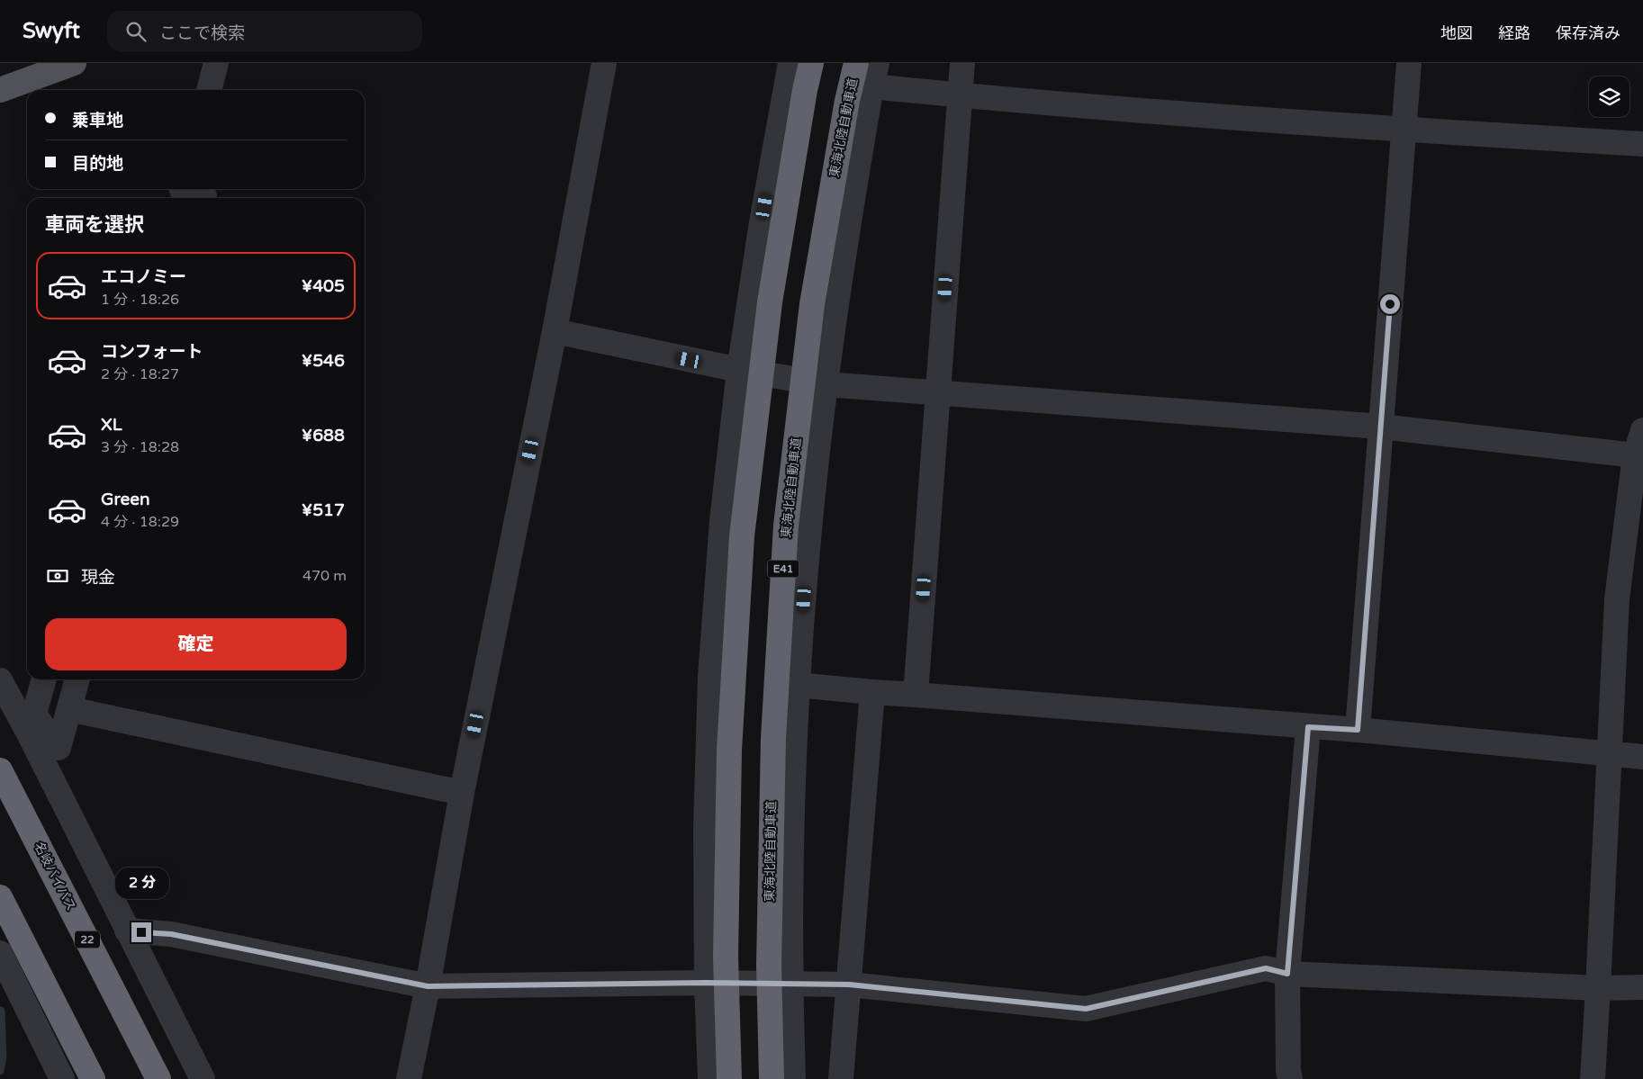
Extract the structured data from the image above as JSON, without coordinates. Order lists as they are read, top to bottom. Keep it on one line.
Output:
{"streets":{"highway":["東海北陸自動車道","E41","名岐バイパス","22"]},"page":{"header":"Swyft","search":"ここで検索","nav":["地図","経路","保存済み"],"banner":["乗車地","目的地"],"heading":"車両を選択","list":[{"name":"エコノミー","note":"1 分 · 18:26","value":"¥405"},{"name":"コンフォート","note":"2 分 · 18:27","value":"¥546"},{"name":"XL","note":"3 分 · 18:28","value":"¥688"},{"name":"Green","note":"4 分 · 18:29","value":"¥517"}],"pay":["現金","470 m"],"buttons":"確定","bubble":"2 分"}}
